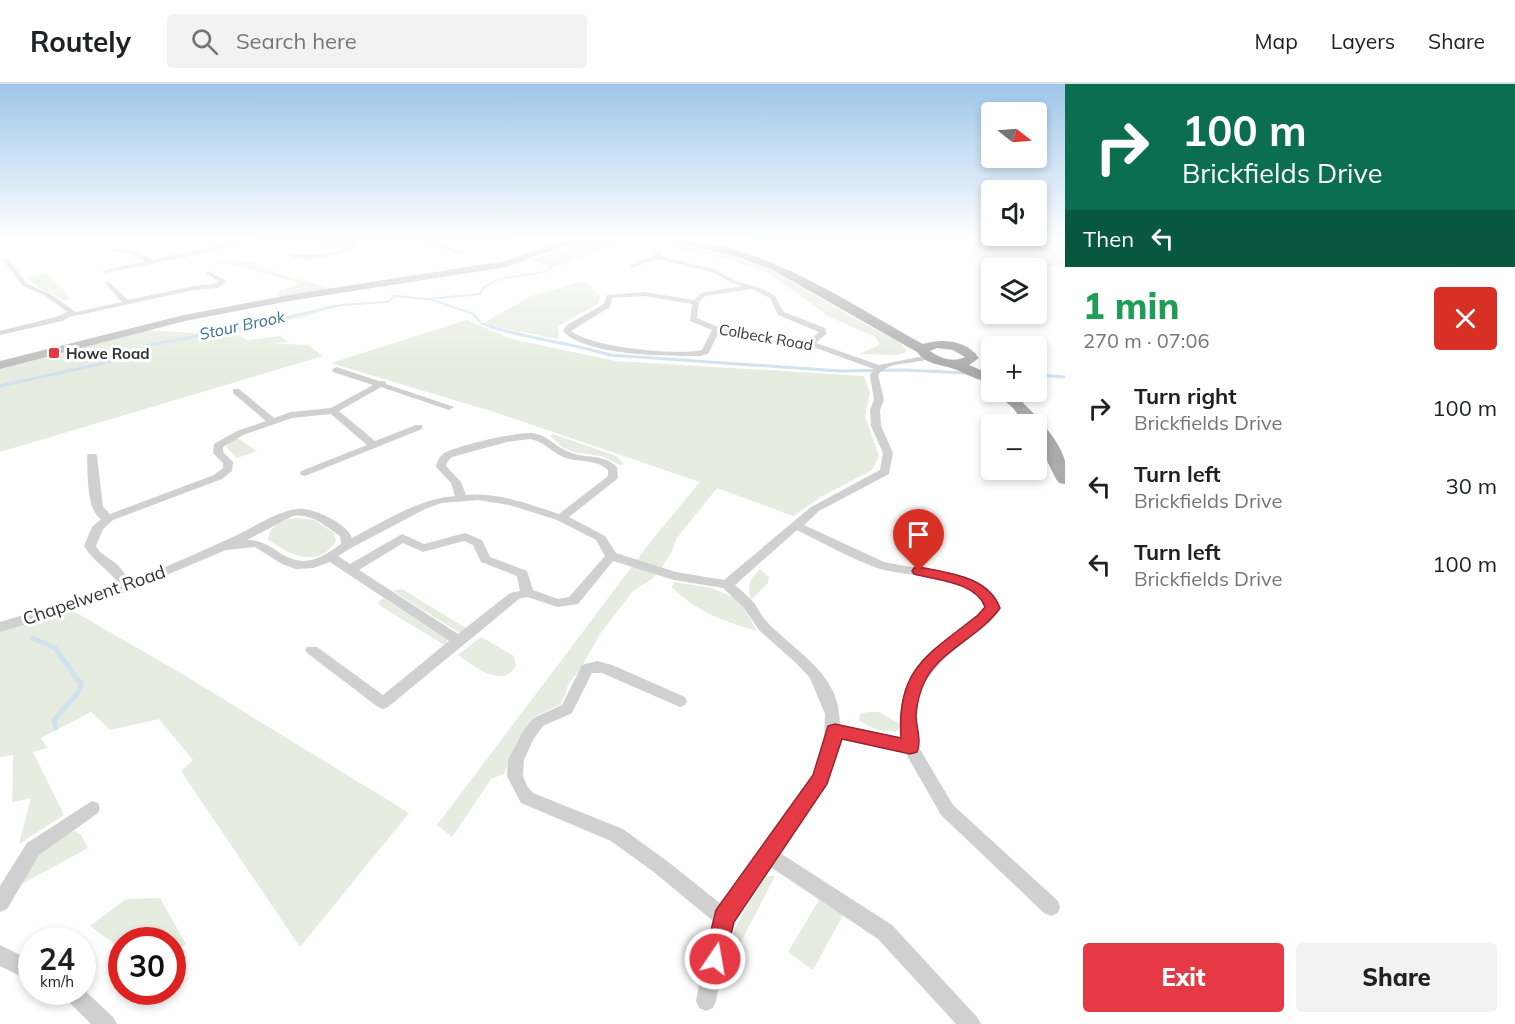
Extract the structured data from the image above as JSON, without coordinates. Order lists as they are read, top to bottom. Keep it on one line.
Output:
{"streets":{"street":["Colbeck Road","Chapelwent Road"]},"water":["Stour Brook"],"places":{"transit":["Howe Road"]},"north":"right","page":{"header":"Routely","search":"Search here","nav":["Map","Layers","Share"],"turn":["100 m","Brickfields Drive"],"map_buttons":["+","−"],"then":"Then","heading":["1 min","270 m · 07:06"],"list":[{"name":"Turn right","note":"Brickfields Drive","value":"100 m"},{"name":"Turn left","note":"Brickfields Drive","value":"30 m"},{"name":"Turn left","note":"Brickfields Drive","value":"100 m"}],"speed":"24 km/h","limit":"30","buttons":["Exit","Share"]}}
